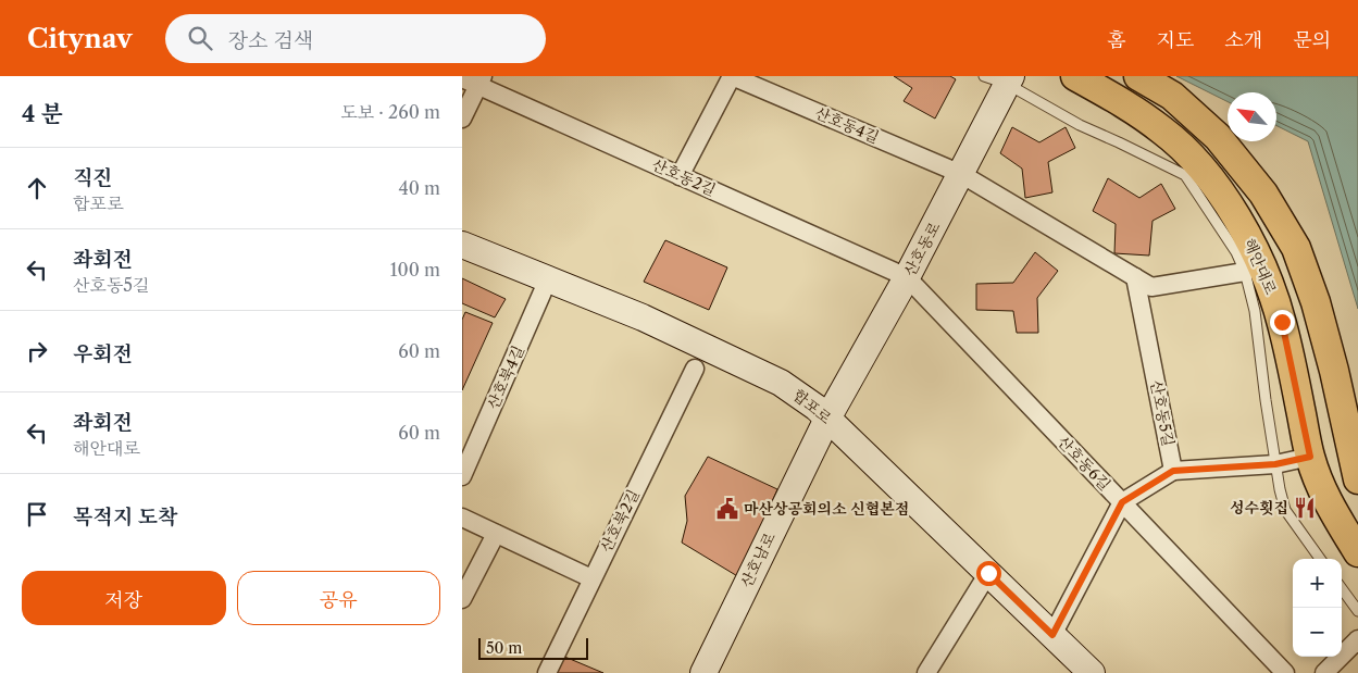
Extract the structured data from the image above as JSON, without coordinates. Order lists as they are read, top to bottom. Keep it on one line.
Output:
{"streets":{"main road":["산호동로","해안대로","합포로","산호남로"],"street":["산호동4길","산호동2길","산호북4길","산호동5길","산호동6길","산호북2길"]},"crossings":[["산호동4길","산호동로"],["산호동4길","산호동5길"],["산호동2길","산호동로"],["산호동2길","산호동6길"],["산호동로","합포로"],["산호동로","산호동6길"],["산호동로","산호남로"],["산호북4길","합포로"],["합포로","산호남로"]],"places":{"restaurant":["성수횟집"],"public building":["마산상공회의소 신협본점"]},"scale_bar":"50 m","north":"top left","page":{"header":"Citynav","search":"장소 검색","nav":["홈","지도","소개","문의"],"heading":["4 분","도보 · 260 m"],"list":[["직진","합포로","40 m"],["좌회전","산호동5길","100 m"],["우회전","60 m"],["좌회전","해안대로","60 m"],"목적지 도착"],"buttons":["저장","공유"],"map_buttons":["+","−"],"scale":"50 m"}}
